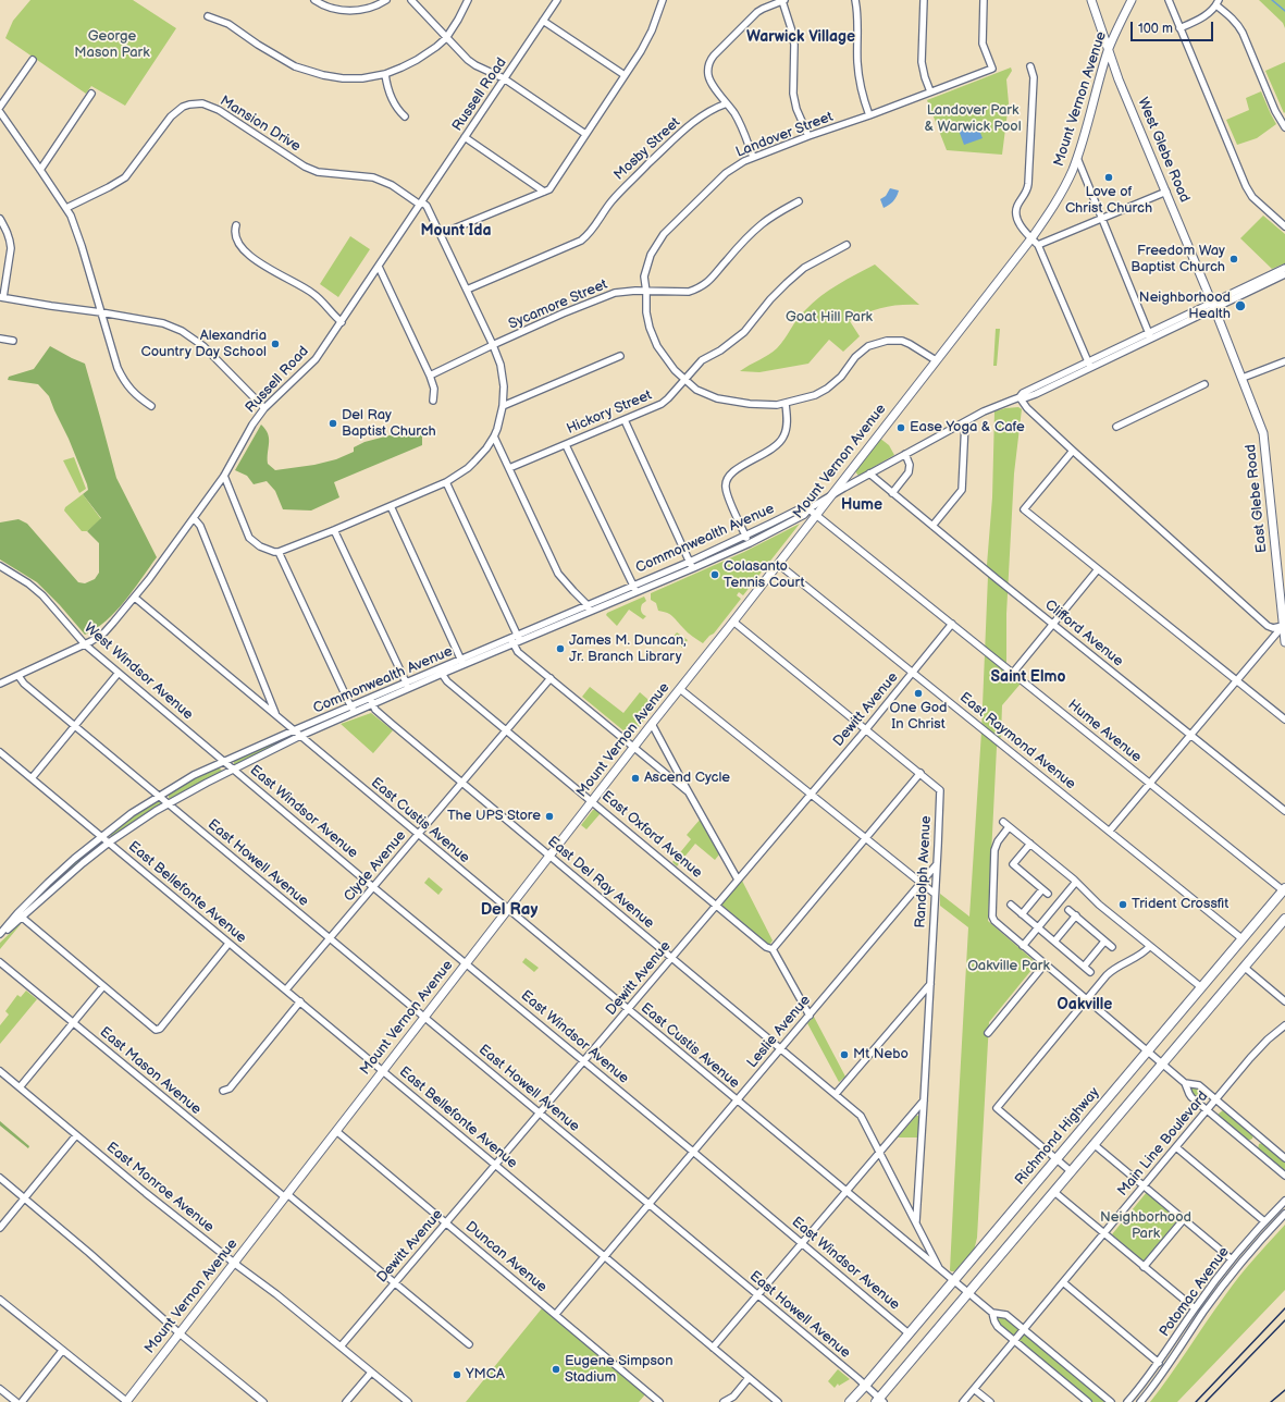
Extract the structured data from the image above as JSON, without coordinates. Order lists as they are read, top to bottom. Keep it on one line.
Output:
{"streets":{"highway":["Richmond Highway"],"main road":["Mount Vernon Avenue","West Glebe Road","East Glebe Road"],"street":["Russell Road","Mansion Drive","Landover Street","Mosby Street","Sycamore Street","Hickory Street","Commonwealth Avenue","Clifford Avenue","West Windsor Avenue","Dewitt Avenue","Hume Avenue","East Raymond Avenue","East Windsor Avenue","East Custis Avenue","East Oxford Avenue","East Howell Avenue","Clyde Avenue","Randolph Avenue","East Del Ray Avenue","East Bellefonte Avenue","Leslie Avenue","East Mason Avenue","Main Line Boulevard","East Monroe Avenue","Duncan Avenue","Potomac Avenue"]},"crossings":[["Russell Road","Mansion Drive"],["Russell Road","West Windsor Avenue"],["Russell Road","East Custis Avenue"],["Russell Road","East Howell Avenue"],["Mount Vernon Avenue","Landover Street"],["Mount Vernon Avenue","West Glebe Road"],["Mount Vernon Avenue","Commonwealth Avenue"],["Mount Vernon Avenue","Hume Avenue"],["Mount Vernon Avenue","East Raymond Avenue"],["Mount Vernon Avenue","East Windsor Avenue"],["Mount Vernon Avenue","East Custis Avenue"],["Mount Vernon Avenue","East Oxford Avenue"],["Mount Vernon Avenue","East Howell Avenue"],["Mount Vernon Avenue","Randolph Avenue"],["Mount Vernon Avenue","East Del Ray Avenue"],["Mount Vernon Avenue","East Bellefonte Avenue"],["Mount Vernon Avenue","East Mason Avenue"],["Mount Vernon Avenue","East Monroe Avenue"],["Mount Vernon Avenue","Duncan Avenue"],["Landover Street","Sycamore Street"],["Landover Street","Hickory Street"],["West Glebe Road","East Glebe Road"],["Commonwealth Avenue","West Windsor Avenue"],["Commonwealth Avenue","Hume Avenue"],["Commonwealth Avenue","East Windsor Avenue"],["Commonwealth Avenue","East Custis Avenue"],["Commonwealth Avenue","East Oxford Avenue"],["Commonwealth Avenue","East Howell Avenue"],["Commonwealth Avenue","East Del Ray Avenue"],["Commonwealth Avenue","East Bellefonte Avenue"],["West Windsor Avenue","East Windsor Avenue"],["Dewitt Avenue","Hume Avenue"],["Dewitt Avenue","East Raymond Avenue"],["Dewitt Avenue","East Windsor Avenue"],["Dewitt Avenue","East Custis Avenue"],["Dewitt Avenue","East Oxford Avenue"],["Dewitt Avenue","East Howell Avenue"],["Dewitt Avenue","Randolph Avenue"],["Dewitt Avenue","East Del Ray Avenue"],["Dewitt Avenue","East Bellefonte Avenue"],["Dewitt Avenue","East Mason Avenue"],["Dewitt Avenue","East Monroe Avenue"],["Dewitt Avenue","Duncan Avenue"],["Hume Avenue","Richmond Highway"],["East Raymond Avenue","Richmond Highway"],["East Windsor Avenue","Clyde Avenue"],["East Windsor Avenue","Leslie Avenue"],["East Windsor Avenue","Richmond Highway"],["East Custis Avenue","Clyde Avenue"],["East Custis Avenue","Leslie Avenue"],["East Custis Avenue","Richmond Highway"],["East Custis Avenue","Main Line Boulevard"],["East Oxford Avenue","Clyde Avenue"],["East Howell Avenue","Clyde Avenue"],["East Howell Avenue","Leslie Avenue"],["East Howell Avenue","Richmond Highway"],["Clyde Avenue","East Del Ray Avenue"],["Clyde Avenue","East Bellefonte Avenue"],["Randolph Avenue","Leslie Avenue"],["East Del Ray Avenue","Leslie Avenue"],["East Bellefonte Avenue","Leslie Avenue"],["Leslie Avenue","Duncan Avenue"]],"districts":["Warwick Village","Mount Ida","Hume","Saint Elmo","Del Ray","Oakville"],"parks":["George Mason Park","Landover Park & Warwick Pool","Goat Hill Park","Oakville Park","Neighborhood Park"],"places":["Love of Christ Church","Freedom Way Baptist Church","Neighborhood Health","Alexandria Country Day School","Del Ray Baptist Church","Ease Yoga & Cafe","Colasanto Tennis Court","James M. Duncan, Jr. Branch Library","One God In Christ","Ascend Cycle","The UPS Store","Trident Crossfit","Mt Nebo","Eugene Simpson Stadium","YMCA"],"scale_bar":"100 m"}
